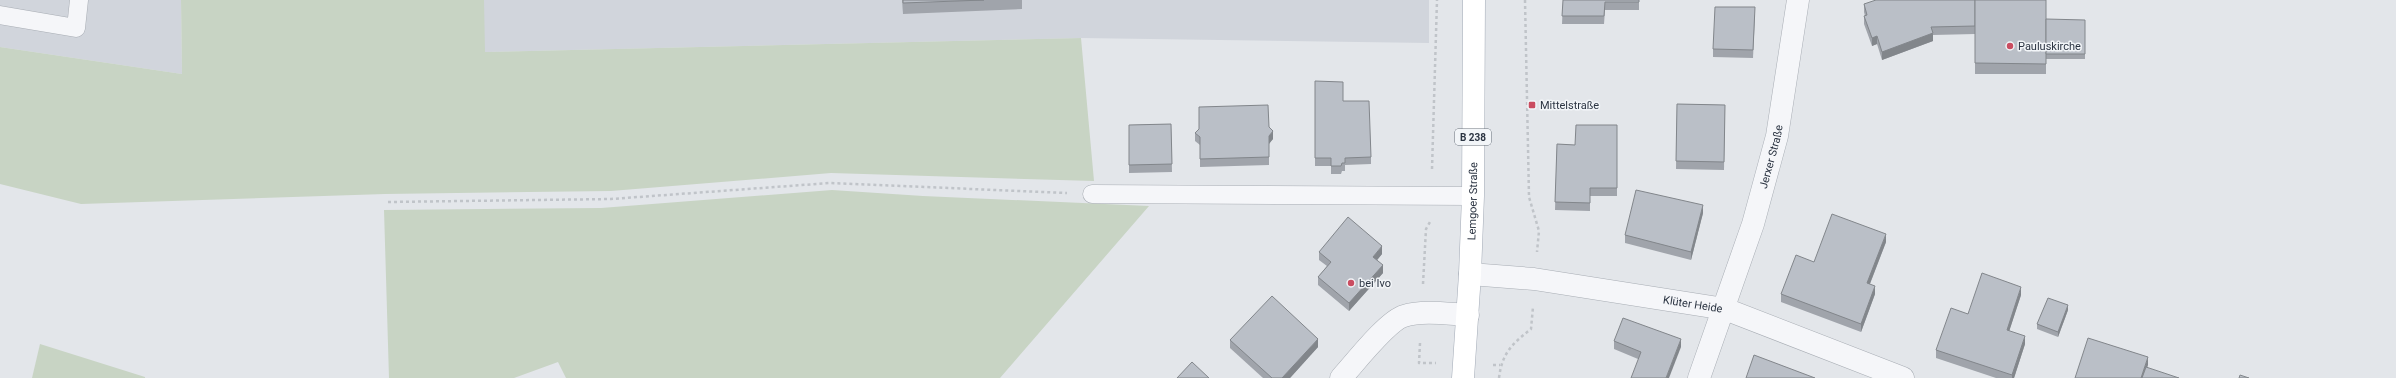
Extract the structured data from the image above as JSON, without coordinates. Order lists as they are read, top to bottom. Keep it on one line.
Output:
{"streets":{"main road":["B 238","Lemgoer Straße"],"street":["Jerxer Straße","Klüter Heide"]},"crossings":[["Jerxer Straße","Klüter Heide"],["Lemgoer Straße","Klüter Heide"]],"places":{"other":["Pauluskirche","bei Ivo"],"transit":["Mittelstraße"]}}
